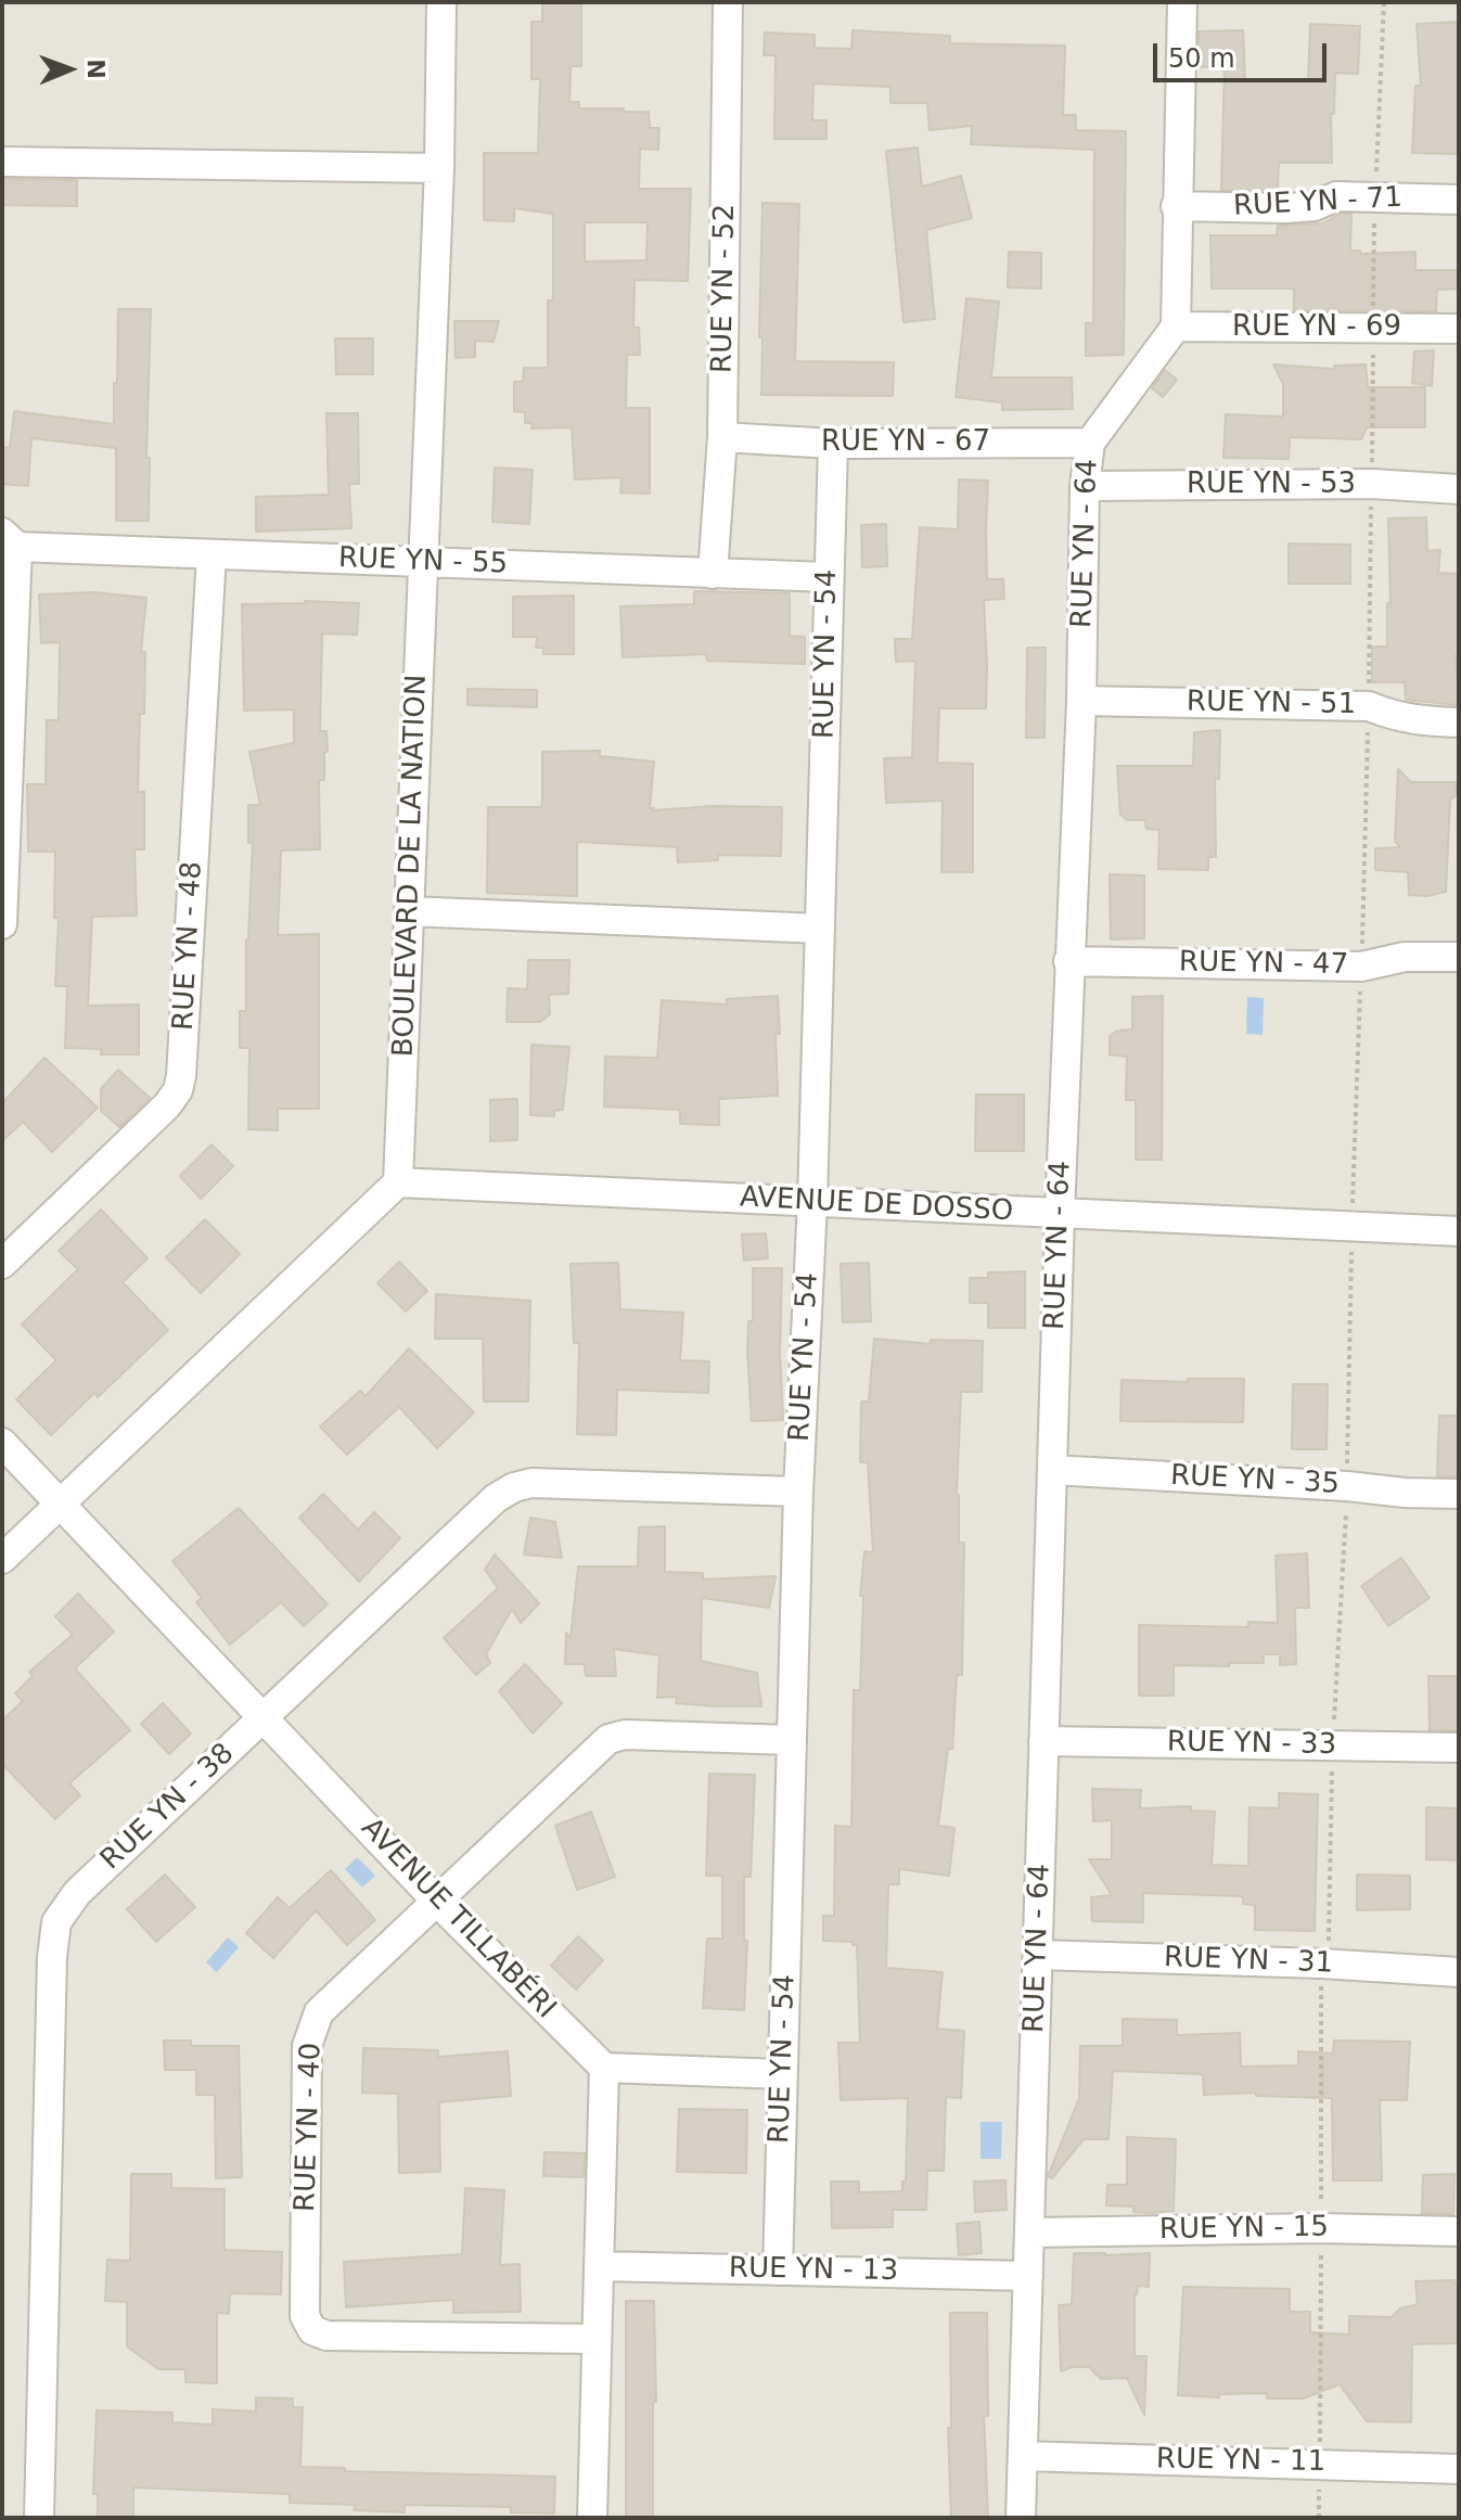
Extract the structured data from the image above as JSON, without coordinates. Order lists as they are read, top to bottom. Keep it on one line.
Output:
{"streets":{"street":["RUE YN - 71","RUE YN - 52","RUE YN - 69","RUE YN - 67","RUE YN - 53","RUE YN - 64","RUE YN - 55","RUE YN - 54","RUE YN - 51","BOULEVARD DE LA NATION","RUE YN - 48","RUE YN - 47","AVENUE DE DOSSO","RUE YN - 35","RUE YN - 33","RUE YN - 38","AVENUE TILLABÉRI","RUE YN - 31","RUE YN - 40","RUE YN - 15","RUE YN - 13","RUE YN - 11"]},"crossings":[["RUE YN - 52","RUE YN - 67"],["RUE YN - 52","RUE YN - 55"],["RUE YN - 69","RUE YN - 64"],["RUE YN - 67","RUE YN - 64"],["RUE YN - 67","RUE YN - 54"],["RUE YN - 53","RUE YN - 64"],["RUE YN - 64","RUE YN - 51"],["RUE YN - 64","RUE YN - 47"],["RUE YN - 64","AVENUE DE DOSSO"],["RUE YN - 64","RUE YN - 35"],["RUE YN - 64","RUE YN - 33"],["RUE YN - 64","RUE YN - 31"],["RUE YN - 64","RUE YN - 15"],["RUE YN - 64","RUE YN - 13"],["RUE YN - 64","RUE YN - 11"],["RUE YN - 55","RUE YN - 54"],["RUE YN - 55","BOULEVARD DE LA NATION"],["RUE YN - 55","RUE YN - 48"],["RUE YN - 54","AVENUE DE DOSSO"],["RUE YN - 54","RUE YN - 38"],["RUE YN - 54","RUE YN - 40"],["RUE YN - 54","RUE YN - 13"],["BOULEVARD DE LA NATION","AVENUE DE DOSSO"],["RUE YN - 38","AVENUE TILLABÉRI"],["AVENUE TILLABÉRI","RUE YN - 40"]],"scale_bar":"50 m","north":"right"}
